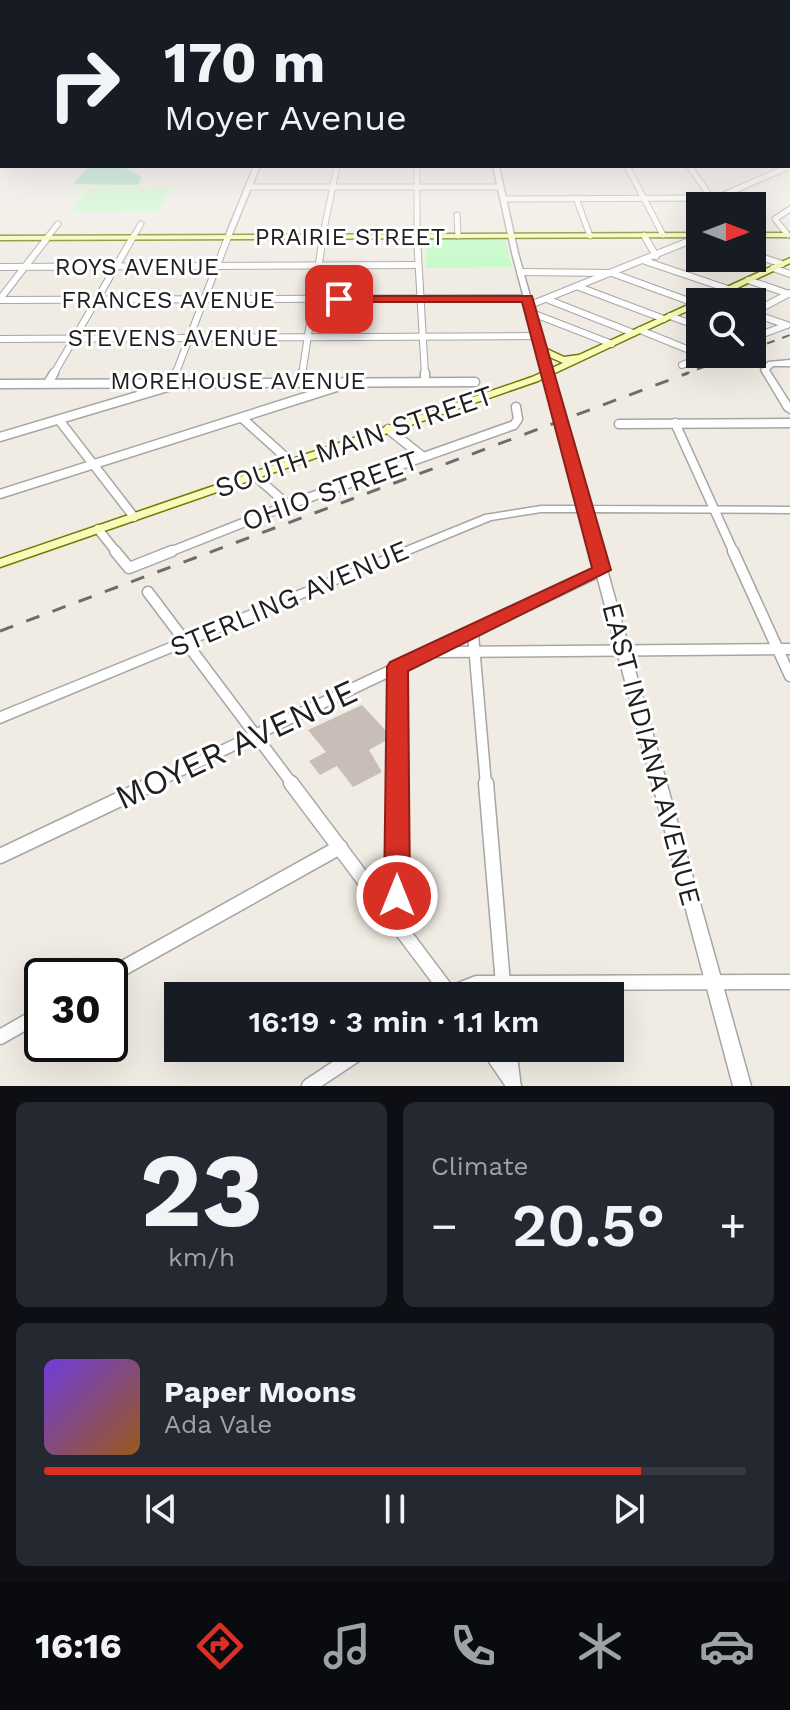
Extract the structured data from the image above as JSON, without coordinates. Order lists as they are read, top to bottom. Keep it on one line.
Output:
{"streets":{"main road":["PRAIRIE STREET","SOUTH MAIN STREET"],"street":["ROYS AVENUE","FRANCES AVENUE","STEVENS AVENUE","MOREHOUSE AVENUE","OHIO STREET","STERLING AVENUE","MOYER AVENUE","EAST INDIANA AVENUE"]},"crossings":[["PRAIRIE STREET","EAST INDIANA AVENUE"],["FRANCES AVENUE","EAST INDIANA AVENUE"],["STEVENS AVENUE","EAST INDIANA AVENUE"],["SOUTH MAIN STREET","OHIO STREET"],["SOUTH MAIN STREET","EAST INDIANA AVENUE"],["STERLING AVENUE","EAST INDIANA AVENUE"],["MOYER AVENUE","EAST INDIANA AVENUE"]],"north":"right","page":{"turn":["170 m","Moyer Avenue"],"limit":"30","trip":"16:19 · 3 min · 1.1 km","tile":[["23","km/h"],"Climate"],"heat":["−","20.5°","+"],"song":["Paper Moons","Ada Vale"],"tabs":"16:16"}}
